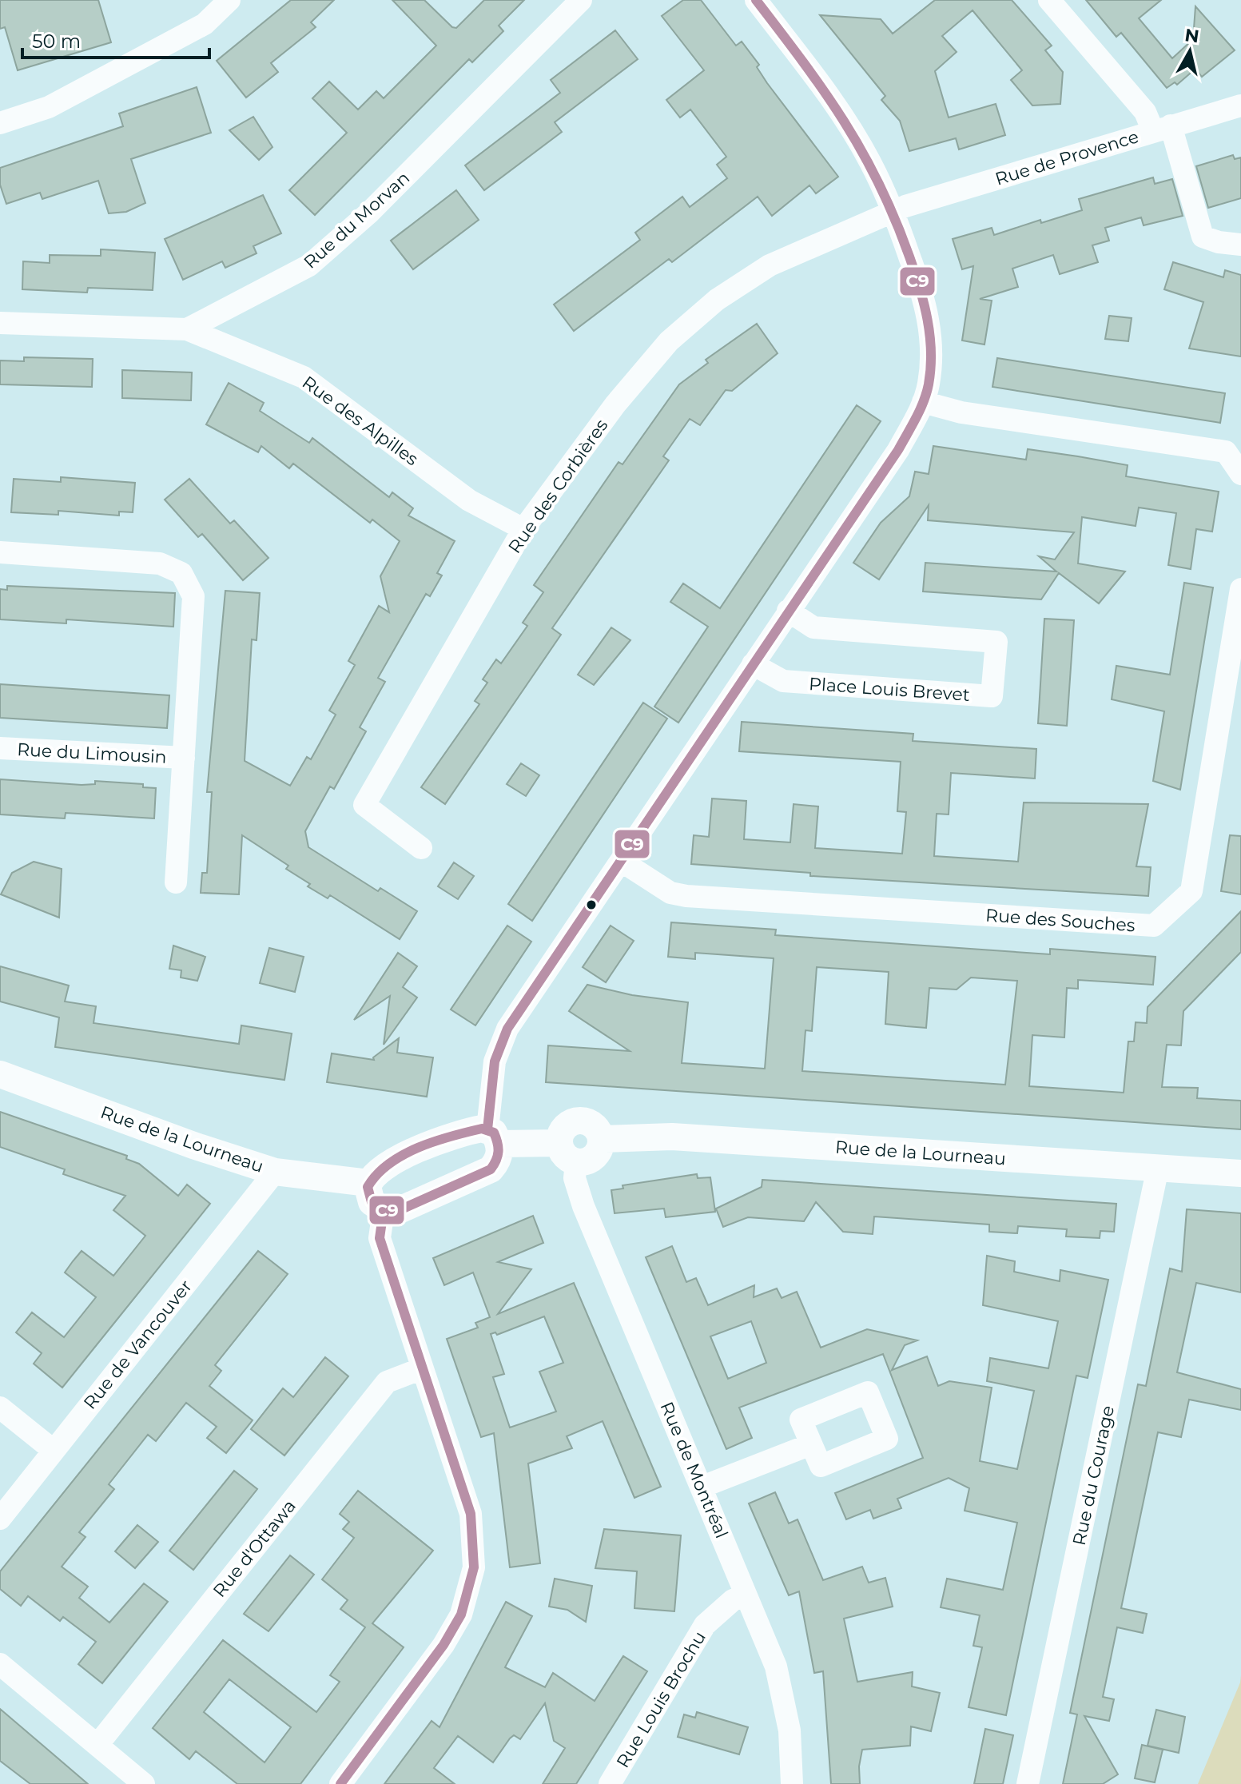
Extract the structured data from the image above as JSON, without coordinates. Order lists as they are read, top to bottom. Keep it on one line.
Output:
{"streets":{"street":["Rue de Provence","Rue du Morvan","Rue des Alpilles","Rue des Corbières","Place Louis Brevet","Rue du Limousin","Rue des Souches","Rue de la Lourneau","Rue de Vancouver","Rue de Montréal","Rue du Courage","Rue d'Ottawa","Rue Louis Brochu"]},"crossings":[["Rue de Provence","Rue des Corbières"],["Rue du Morvan","Rue des Alpilles"],["Rue des Alpilles","Rue des Corbières"],["Rue de la Lourneau","Rue de Vancouver"],["Rue de la Lourneau","Rue de Montréal"],["Rue de la Lourneau","Rue du Courage"],["Rue de Montréal","Rue Louis Brochu"]],"lines":["transit line C9"],"scale_bar":"50 m","north":"top"}
